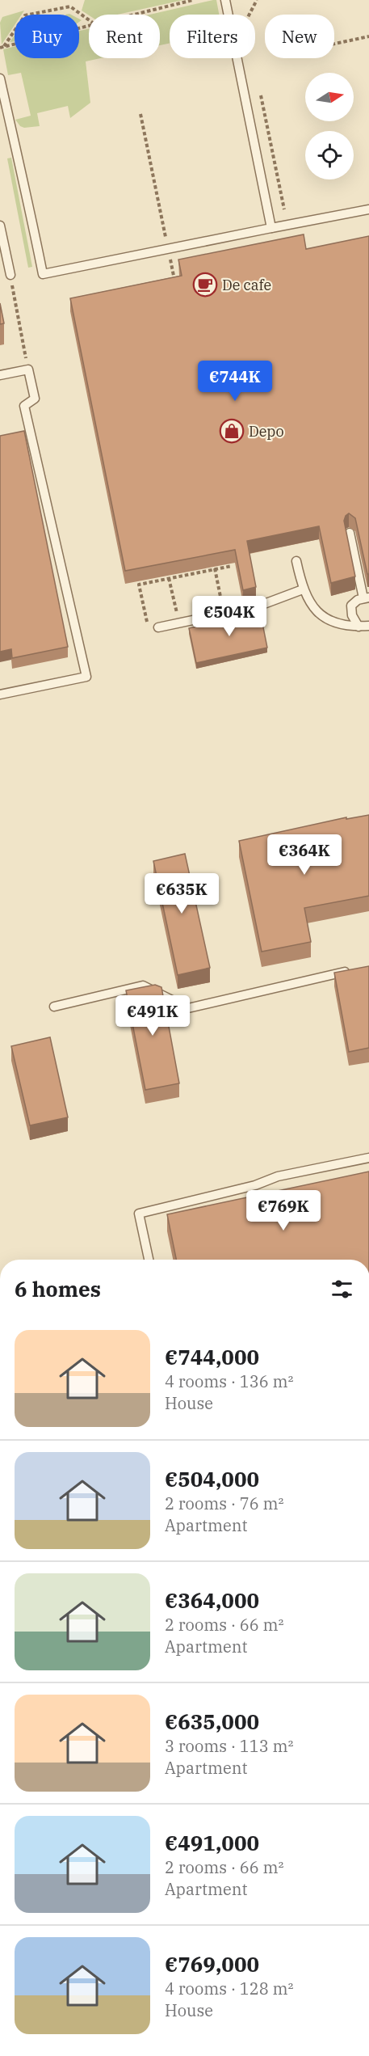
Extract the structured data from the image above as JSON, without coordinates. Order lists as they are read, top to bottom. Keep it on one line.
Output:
{"places":{"cafe":["De cafe"],"shop":["Depo"]},"north":"right","page":{"chip":["Buy","Rent","Filters","New"],"price":["€744K","€504K","€364K","€635K","€491K","€769K"],"heading":"6 homes","list":[{"name":"€744,000","note":"4 rooms · 136 m² · House"},{"name":"€504,000","note":"2 rooms · 76 m² · Apartment"},{"name":"€364,000","note":"2 rooms · 66 m² · Apartment"},{"name":"€635,000","note":"3 rooms · 113 m² · Apartment"},{"name":"€491,000","note":"2 rooms · 66 m² · Apartment"},{"name":"€769,000","note":"4 rooms · 128 m² · House"}]}}
